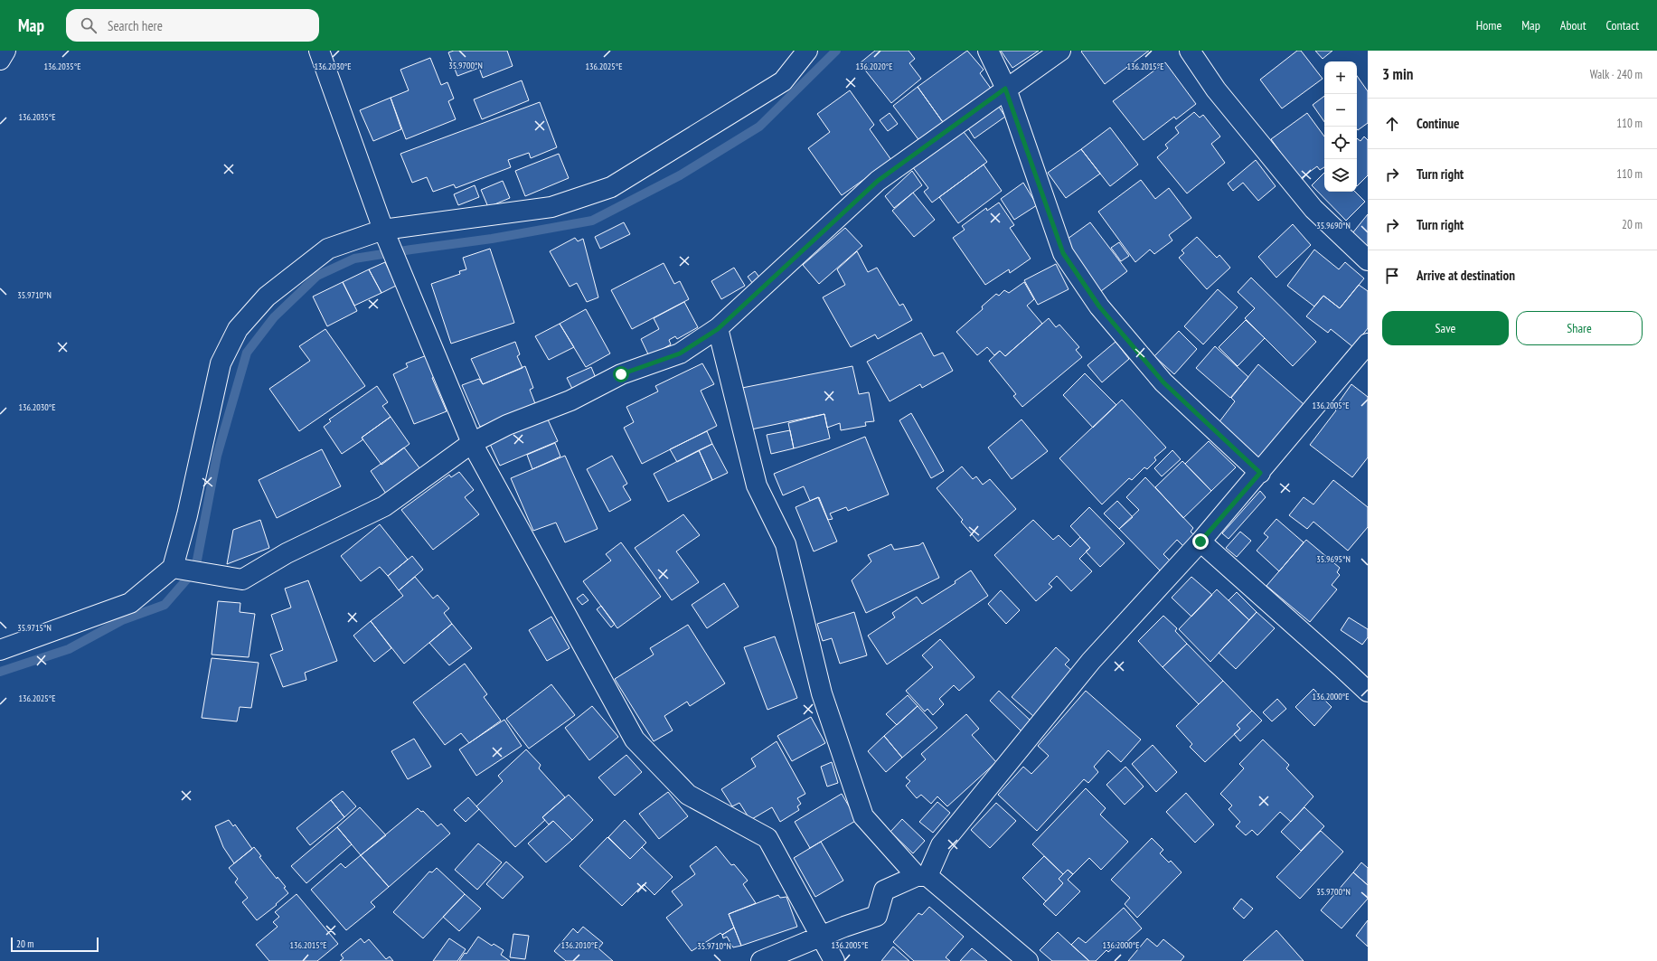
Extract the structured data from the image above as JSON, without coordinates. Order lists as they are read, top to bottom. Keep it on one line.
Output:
{"scale_bar":"20 m","page":{"header":"Map","search":"Search here","nav":["Home","Map","About","Contact"],"heading":["3 min","Walk · 240 m"],"map_buttons":["+","−"],"list":[["Continue","110 m"],["Turn right","110 m"],["Turn right","20 m"],"Arrive at destination"],"buttons":["Save","Share"],"scale":"20 m"},"coordinates":["35.9700°N","136.2035°E","136.2030°E","136.2025°E","136.2020°E","136.2015°E","35.9690°N","35.9710°N","136.2005°E","35.9695°N","35.9715°N","136.2000°E","136.2010°E"]}
